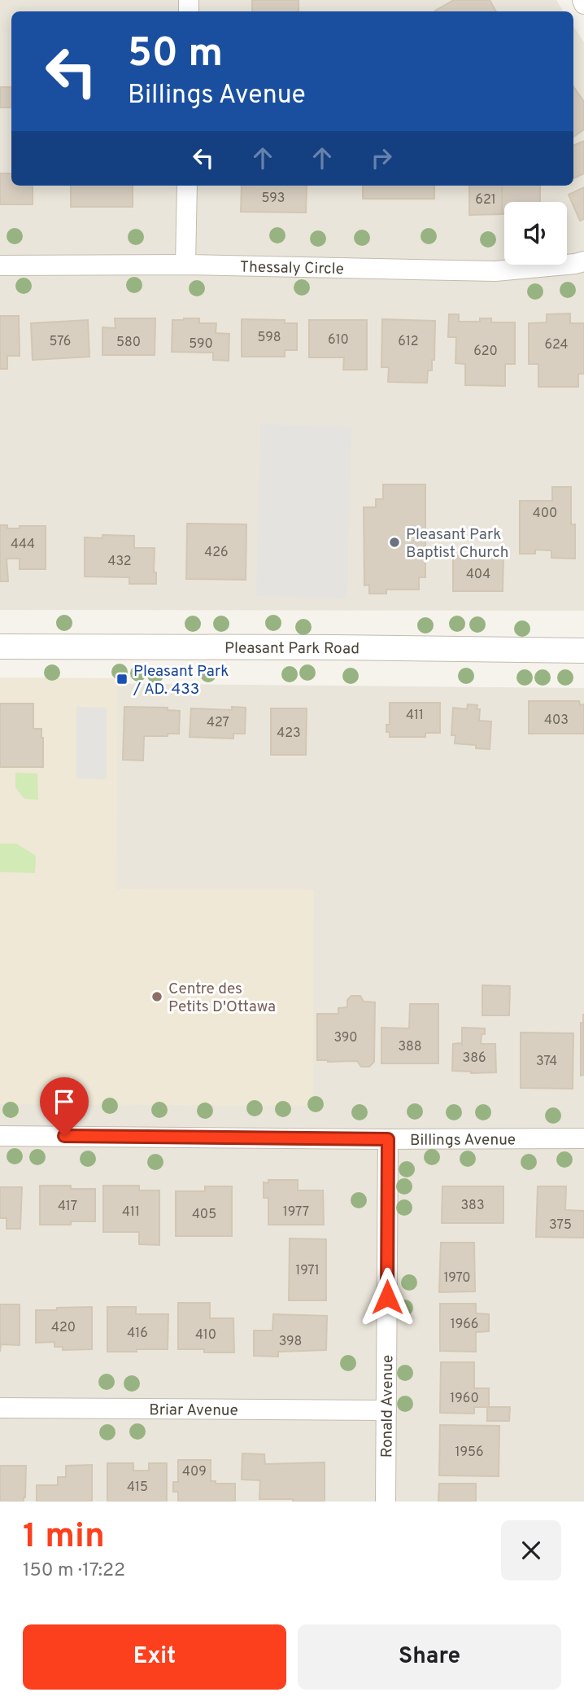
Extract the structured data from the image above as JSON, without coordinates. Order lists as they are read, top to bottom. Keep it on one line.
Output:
{"streets":{"street":["Thessaly Circle","Pleasant Park Road","Billings Avenue","Ronald Avenue","Briar Avenue"]},"crossings":[["Billings Avenue","Ronald Avenue"],["Ronald Avenue","Briar Avenue"]],"places":{"other":["Pleasant Park Baptist Church","Centre des Petits D'Ottawa"],"transit":["Pleasant Park / AD. 433"]},"house_numbers":["593","621","598","610","576","612","580","590","624","620","400","444","426","432","404","411","403","427","423","390","388","386","374","383","417","411","1977","405","375","1971","1970","1966","420","416","410","398","1960","1956","409","415"],"page":{"turn":["50 m","Billings Avenue"],"heading":["1 min","150 m · 17:22"],"buttons":["Exit","Share"]}}
